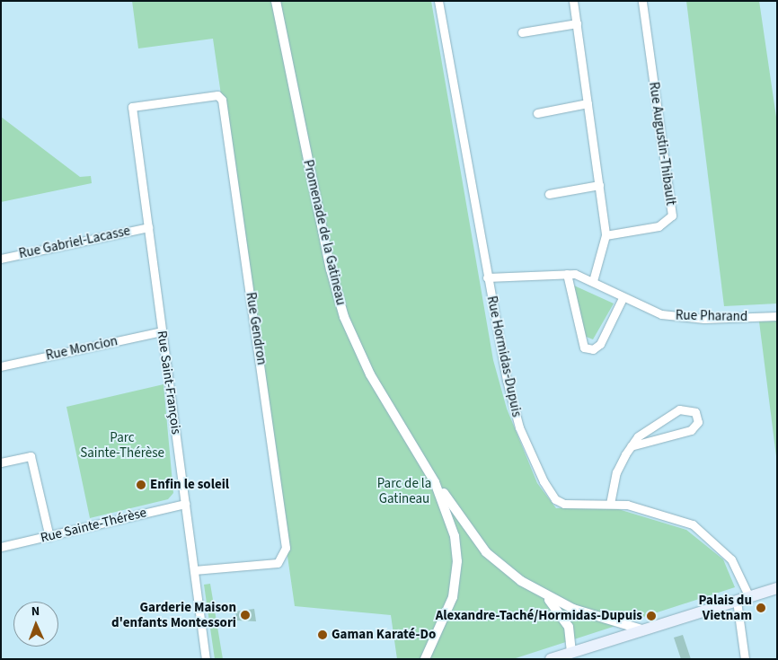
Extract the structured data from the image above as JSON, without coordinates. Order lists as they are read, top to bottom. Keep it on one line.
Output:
{"streets":{"street":["Rue Augustin-Thibault","Promenade de la Gatineau","Rue Gabriel-Lacasse","Rue Pharand","Rue Gendron","Rue Moncion","Rue Hormidas-Dupuis","Rue Saint-François","Rue Sainte-Thérèse"]},"crossings":[["Rue Gabriel-Lacasse","Rue Saint-François"],["Rue Pharand","Rue Hormidas-Dupuis"],["Rue Gendron","Rue Saint-François"],["Rue Moncion","Rue Saint-François"],["Rue Saint-François","Rue Sainte-Thérèse"]],"parks":["Parc Sainte-Thérèse","Parc de la Gatineau"],"places":["Enfin le soleil","Palais du Vietnam","Garderie Maison d'enfants Montessori","Alexandre-Taché/Hormidas-Dupuis","Gaman Karaté-Do"],"north":"top"}
